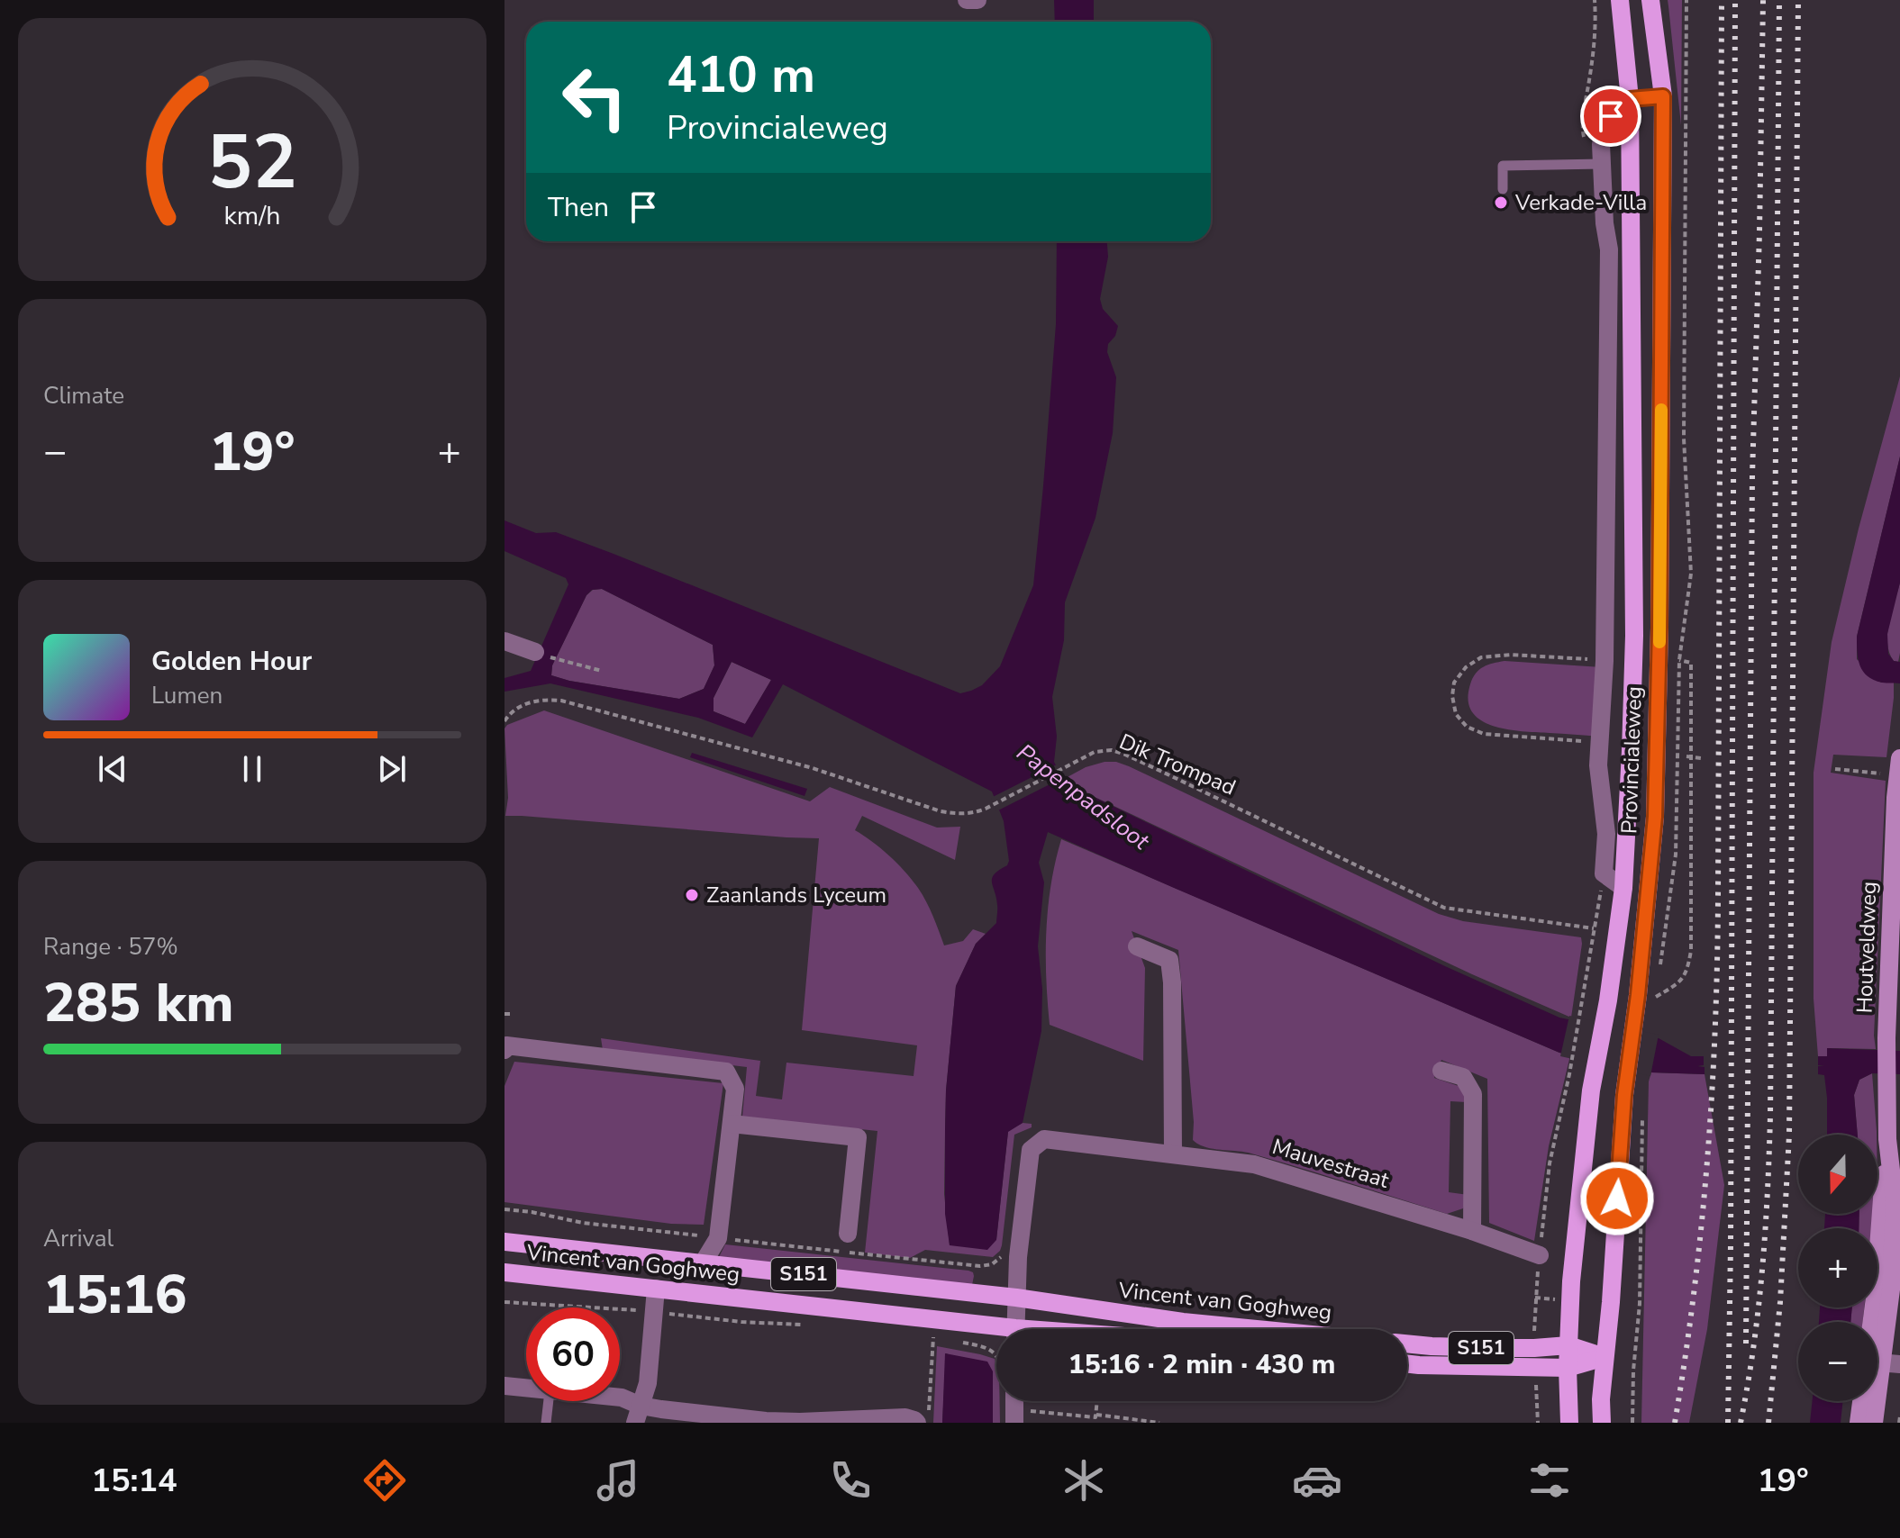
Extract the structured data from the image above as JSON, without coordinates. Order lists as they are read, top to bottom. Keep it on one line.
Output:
{"streets":{"main road":["Provincialeweg","Vincent van Goghweg","S151"],"street":["Houtveldweg","Mauvestraat"],"path":["Dik Trompad"]},"crossings":[["Provincialeweg","S151"],["Mauvestraat","Vincent van Goghweg"]],"water":["Papenpadsloot"],"places":["Verkade-Villa","Zaanlands Lyceum"],"north":"bottom","page":{"turn":["410 m","Provincialeweg"],"then":"Then","tile":["Climate",["Range · 57%","285 km"],["Arrival","15:16"]],"heat":["−","19°","+"],"song":["Golden Hour","Lumen"],"map_buttons":["+","−"],"limit":"60","trip":"15:16 · 2 min · 430 m","tabs":["15:14","19°"],"gauge":["52","km/h"]}}
